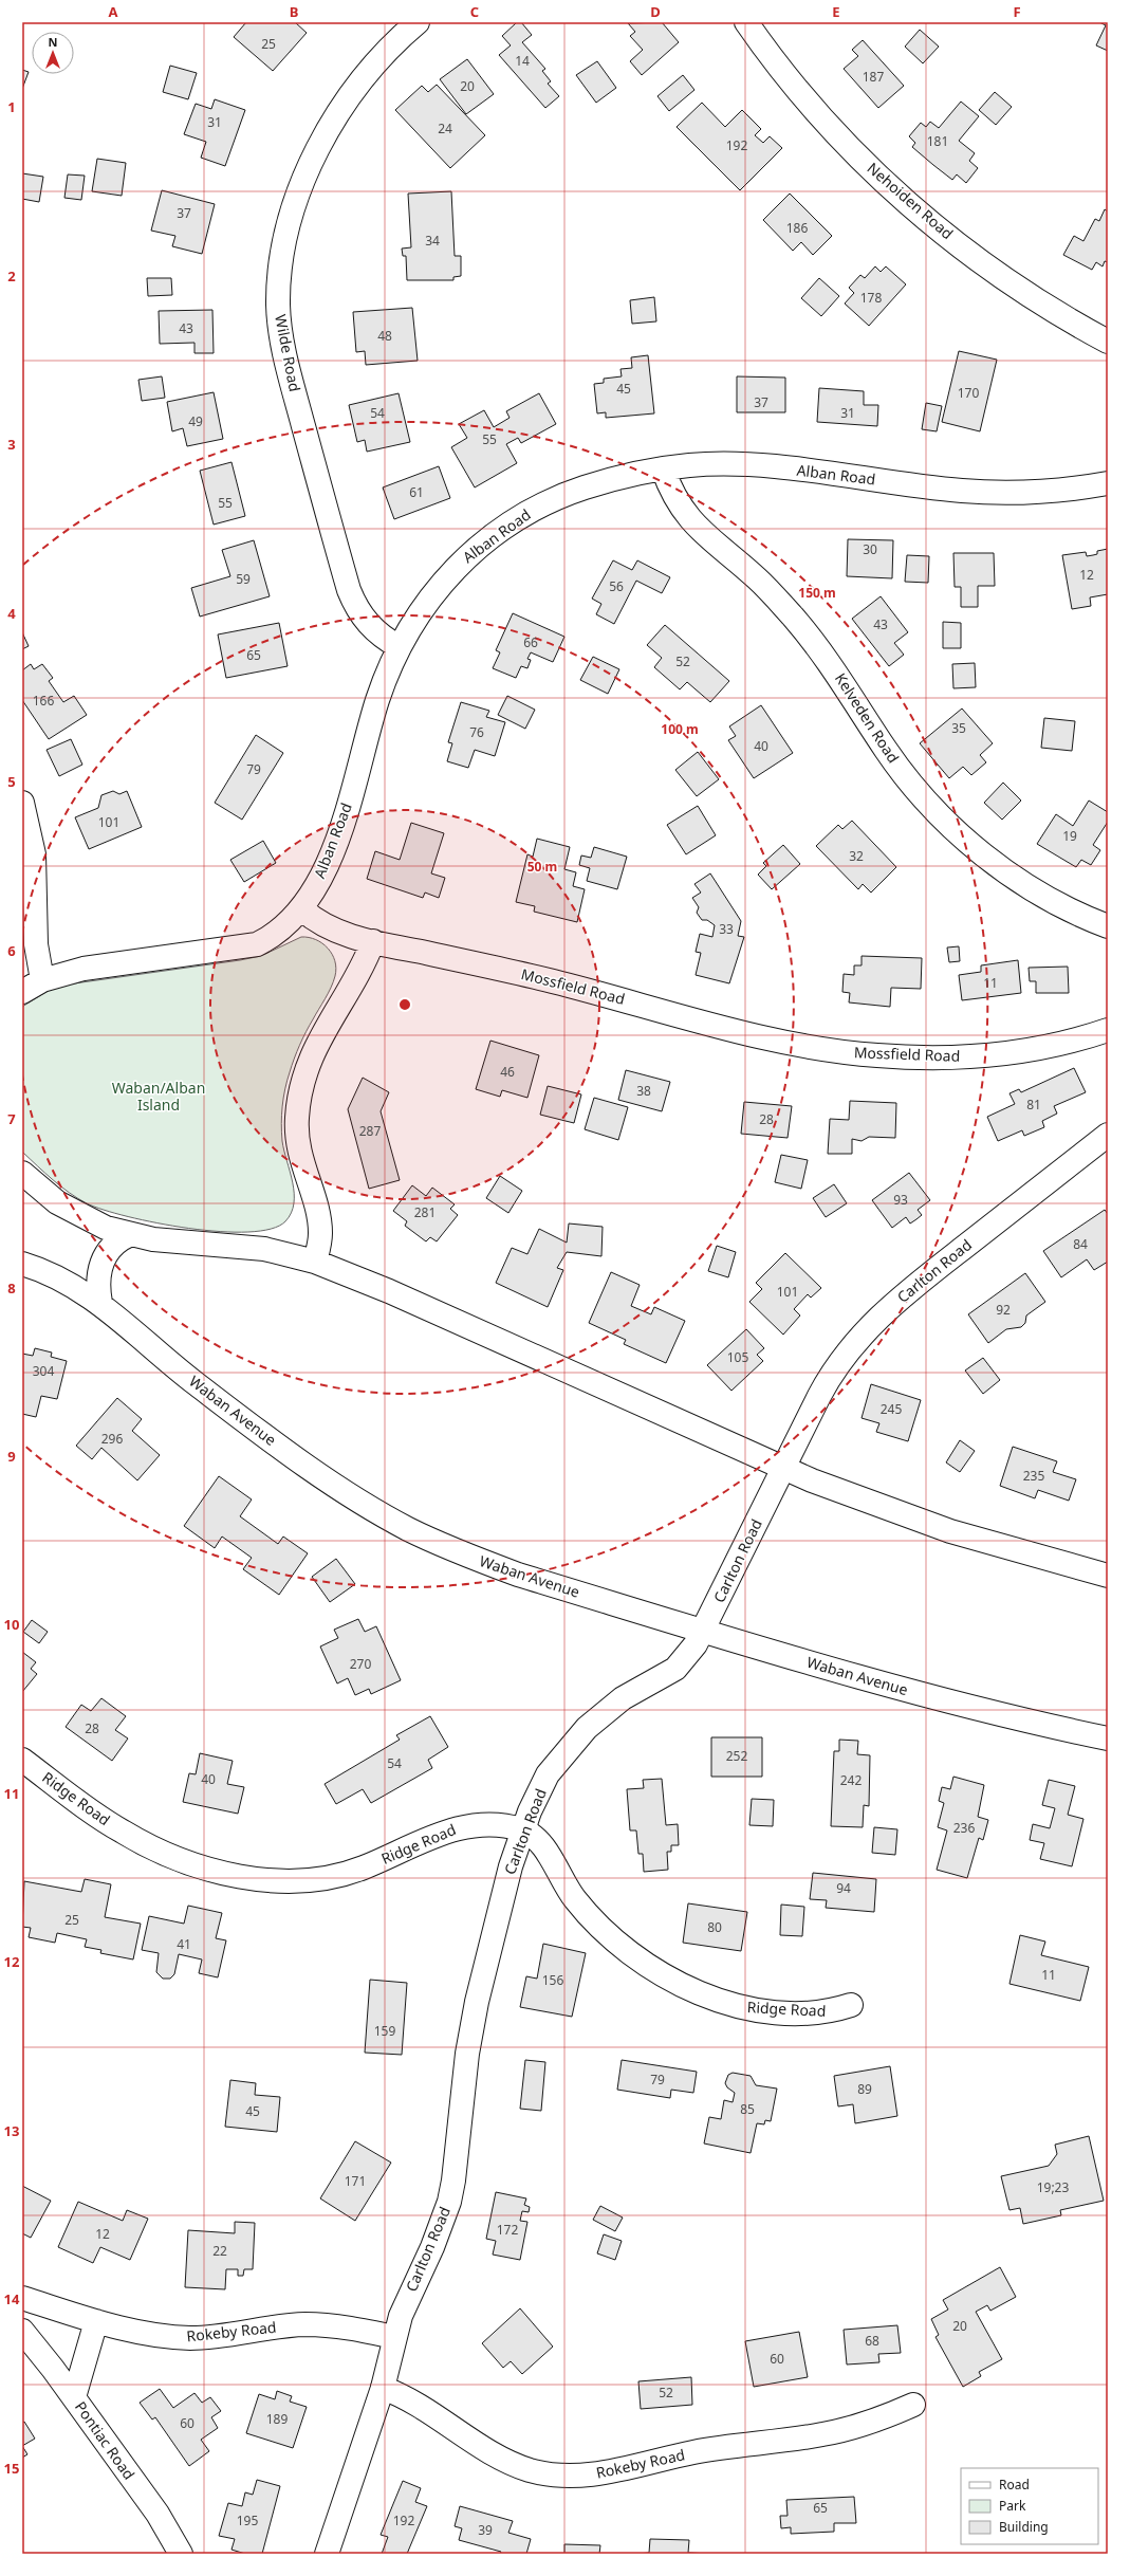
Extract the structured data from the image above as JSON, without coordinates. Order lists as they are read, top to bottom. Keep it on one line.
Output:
{"streets":{"street":["Nehoiden Road","Wilde Road","Alban Road","Kelveden Road","Mossfield Road","Carlton Road","Waban Avenue","Ridge Road","Rokeby Road","Pontiac Road"]},"crossings":[["Wilde Road","Alban Road"],["Alban Road","Kelveden Road"],["Alban Road","Mossfield Road"],["Carlton Road","Waban Avenue"],["Carlton Road","Ridge Road"],["Carlton Road","Rokeby Road"]],"parks":["Waban/Alban Island"],"house_numbers":["25","14","187","20","31","24","181","192","37","186","34","178","43","48","45","170","37","54","31","49","55","61","55","30","12","59","56","43","66","65","52","166","35","76","40","79","101","19","32","33","11","46","38","81","28","287","93","281","84","101","92","105","304","245","296","235","270","28","252","54","40","242","236","94","25","80","41","11","156","159","79","89","85","45","171","19;23","172","12","22","20","68","60","52","189","60","65","195","192","39"],"legend":["Road","Park","Building"],"north":"top","grid":{"columns":["A","B","C","D","E","F"],"rows":["1","2","3","4","5","6","7","8","9","10","11","12","13","14","15"]},"rings":["150 m","100 m","50 m"]}
